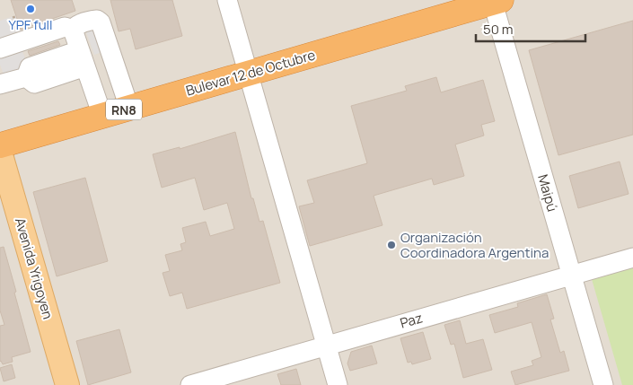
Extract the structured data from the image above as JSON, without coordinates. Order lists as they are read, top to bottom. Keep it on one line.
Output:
{"streets":{"highway":["Bulevar 12 de Octubre","RN8"],"main road":["Avenida Yrigoyen"],"street":["Maipú","Paz"]},"crossings":[["Bulevar 12 de Octubre","Maipú"],["Maipú","Paz"]],"places":["YPF full","Organización Coordinadora Argentina"],"scale_bar":"50 m"}
